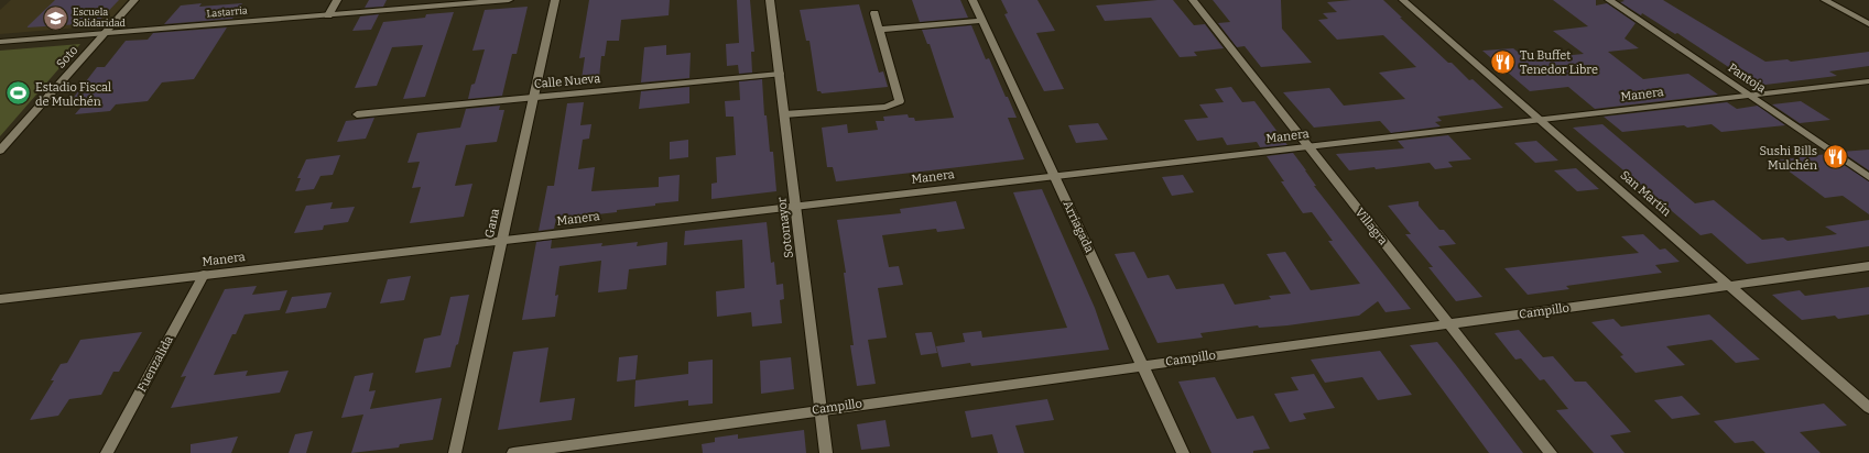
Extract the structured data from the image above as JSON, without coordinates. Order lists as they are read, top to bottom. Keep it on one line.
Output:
{"streets":{"street":["Lastarria","Soto","Pantoja","Calle Nueva","Manera","San Martín","Gana","Arriagada","Villagra","Sotomayor","Campillo","Fuenzalida"]},"crossings":[["Lastarria","Soto"],["Pantoja","Manera"],["Calle Nueva","Gana"],["Calle Nueva","Sotomayor"],["Manera","San Martín"],["Manera","Gana"],["Manera","Arriagada"],["Manera","Villagra"],["Manera","Sotomayor"],["Manera","Fuenzalida"],["San Martín","Campillo"],["Arriagada","Campillo"],["Villagra","Campillo"],["Sotomayor","Campillo"]],"places":{"school or university":["Escuela Solidaridad"],"restaurant":["Tu Buffet Tenedor Libre","Sushi Bills Mulchén"],"sports":["Estadio Fiscal de Mulchén"]}}
